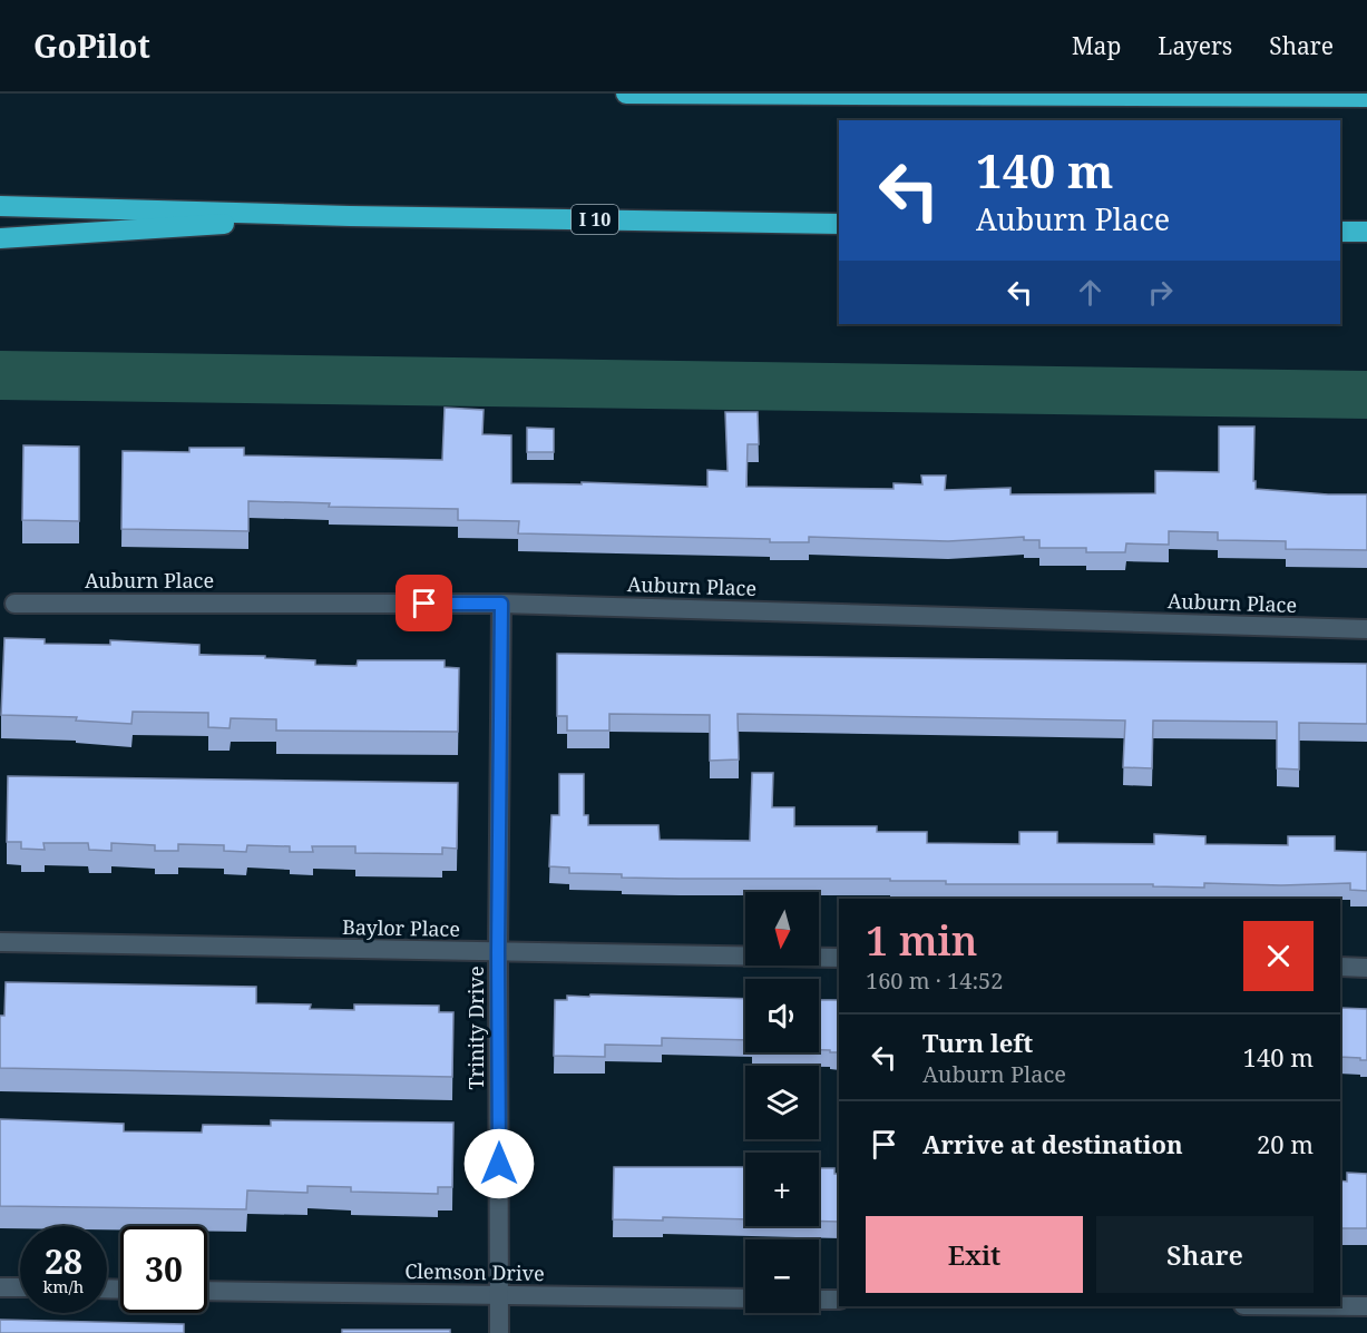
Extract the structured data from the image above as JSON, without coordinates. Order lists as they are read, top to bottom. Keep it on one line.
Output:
{"streets":{"highway":["I 10"],"street":["Auburn Place","Baylor Place","Trinity Drive","Clemson Drive"]},"crossings":[["Auburn Place","Trinity Drive"],["Baylor Place","Trinity Drive"],["Trinity Drive","Clemson Drive"]],"north":"bottom","page":{"header":"GoPilot","nav":["Map","Layers","Share"],"turn":["140 m","Auburn Place"],"map_buttons":["+","−"],"heading":["1 min","160 m · 14:52"],"list":[{"name":"Turn left","note":"Auburn Place","value":"140 m"},{"name":"Arrive at destination","value":"20 m"}],"buttons":["Exit","Share"],"speed":"28 km/h","limit":"30"}}
